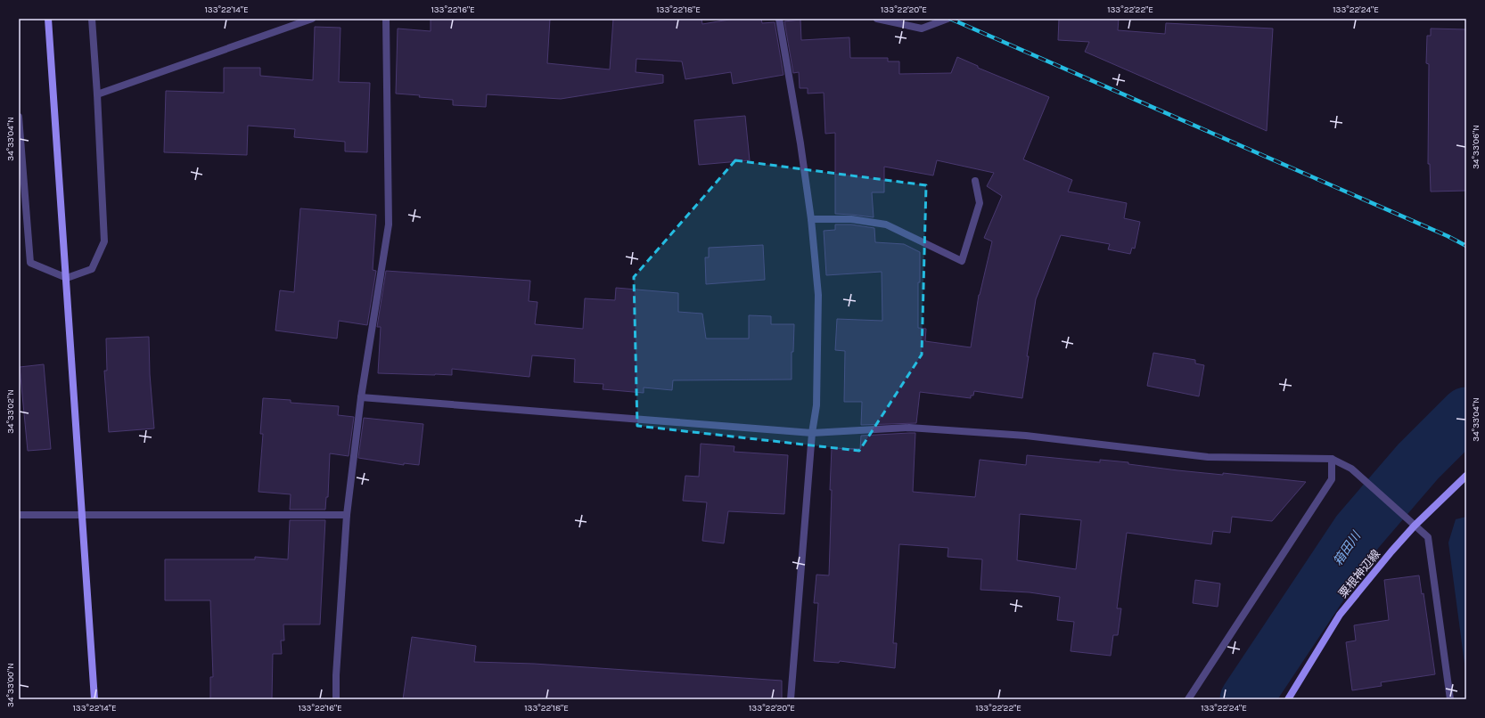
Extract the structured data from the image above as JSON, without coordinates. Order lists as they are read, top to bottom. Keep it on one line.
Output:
{"streets":{"street":["粟根神辺線"]},"water":["箱田川"],"coordinates":["133°22'14\"E","133°22'16\"E","133°22'18\"E","133°22'20\"E","133°22'22\"E","133°22'24\"E","34°33'04\"N","34°33'06\"N","34°33'02\"N","34°33'00\"N"]}
